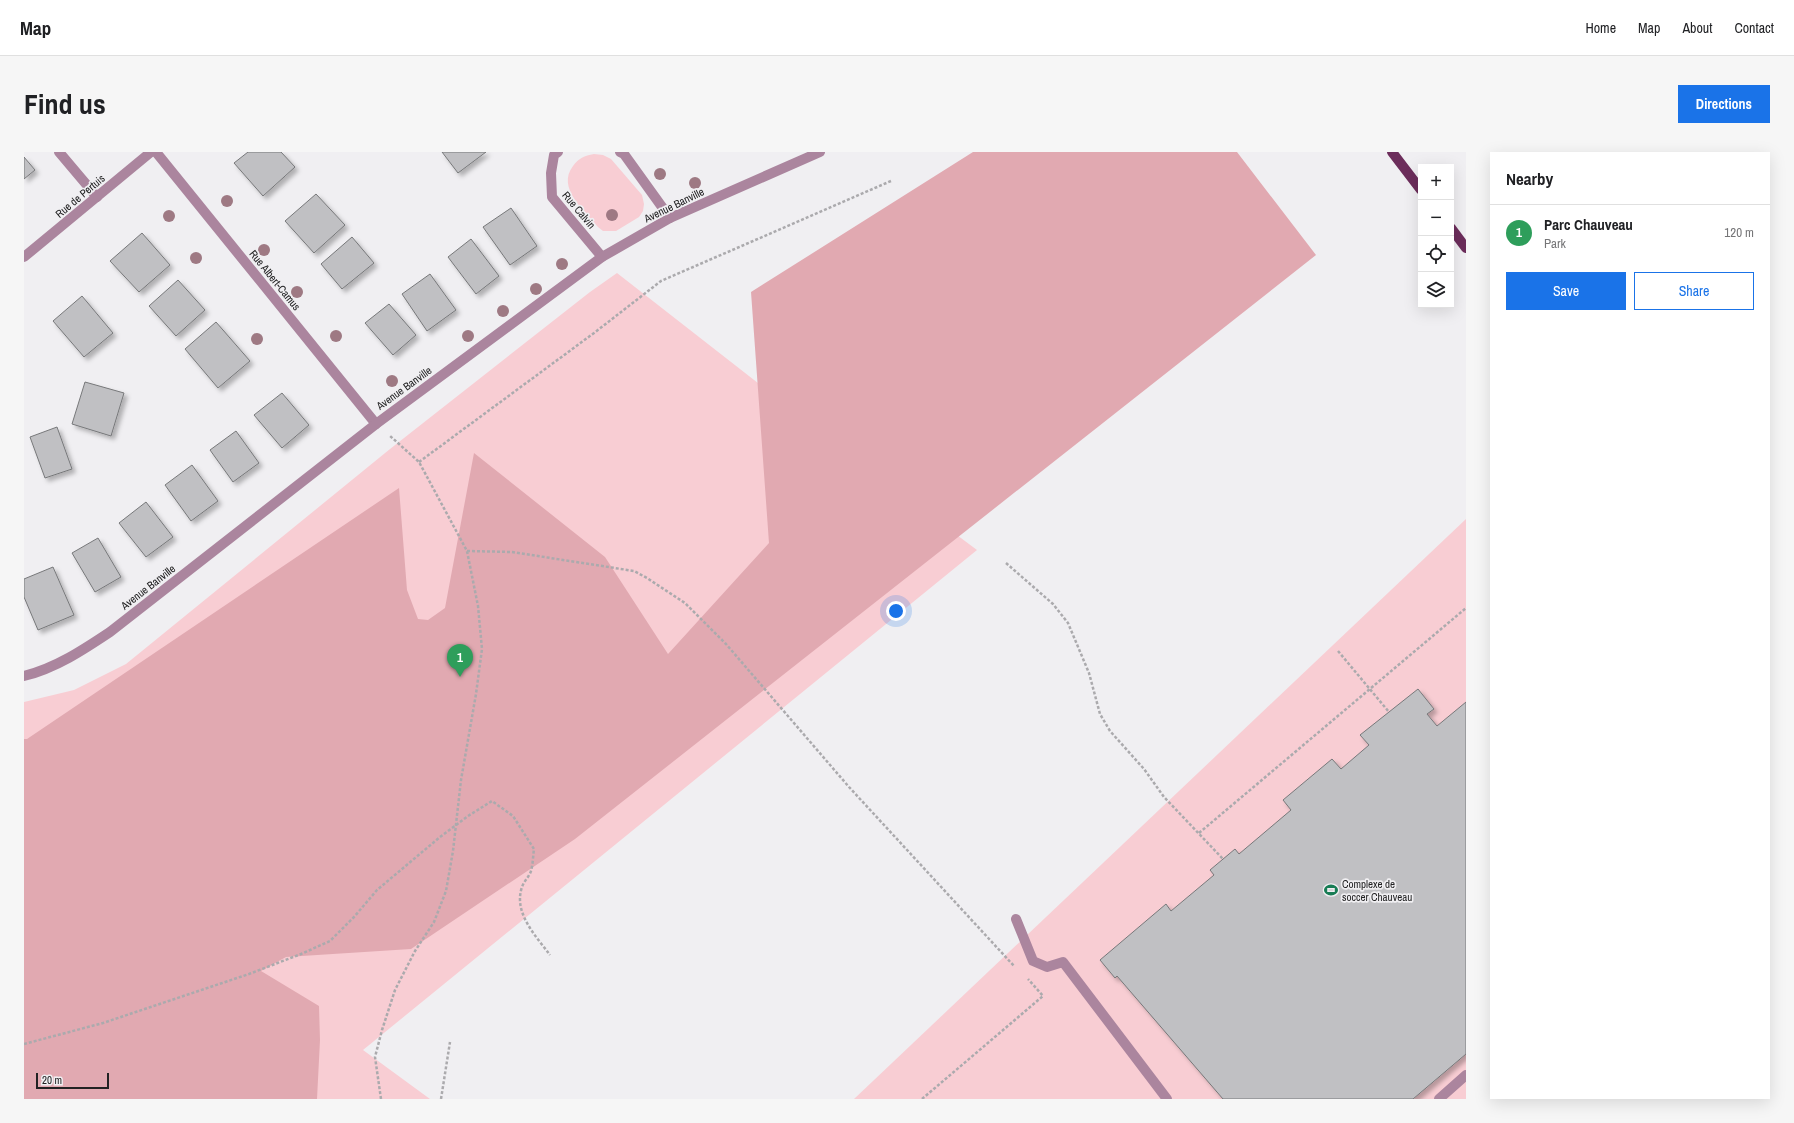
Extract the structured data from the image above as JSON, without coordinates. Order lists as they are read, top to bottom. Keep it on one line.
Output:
{"streets":{"street":["Rue de Pertuis","Avenue Banville","Rue Calvin","Rue Albert-Camus"]},"crossings":[["Avenue Banville","Rue Calvin"],["Avenue Banville","Rue Albert-Camus"]],"places":{"sports":["Complexe de soccer Chauveau"]},"scale_bar":"20 m","page":{"header":"Map","nav":["Home","Map","About","Contact"],"title":"Find us","buttons":["Directions",["Save","Share"]],"heading":"Nearby","map_buttons":["+","−"],"list":[{"mark":"1","name":"Parc Chauveau","note":"Park","value":"120 m"}],"pins":"1","scale":"20 m"}}
